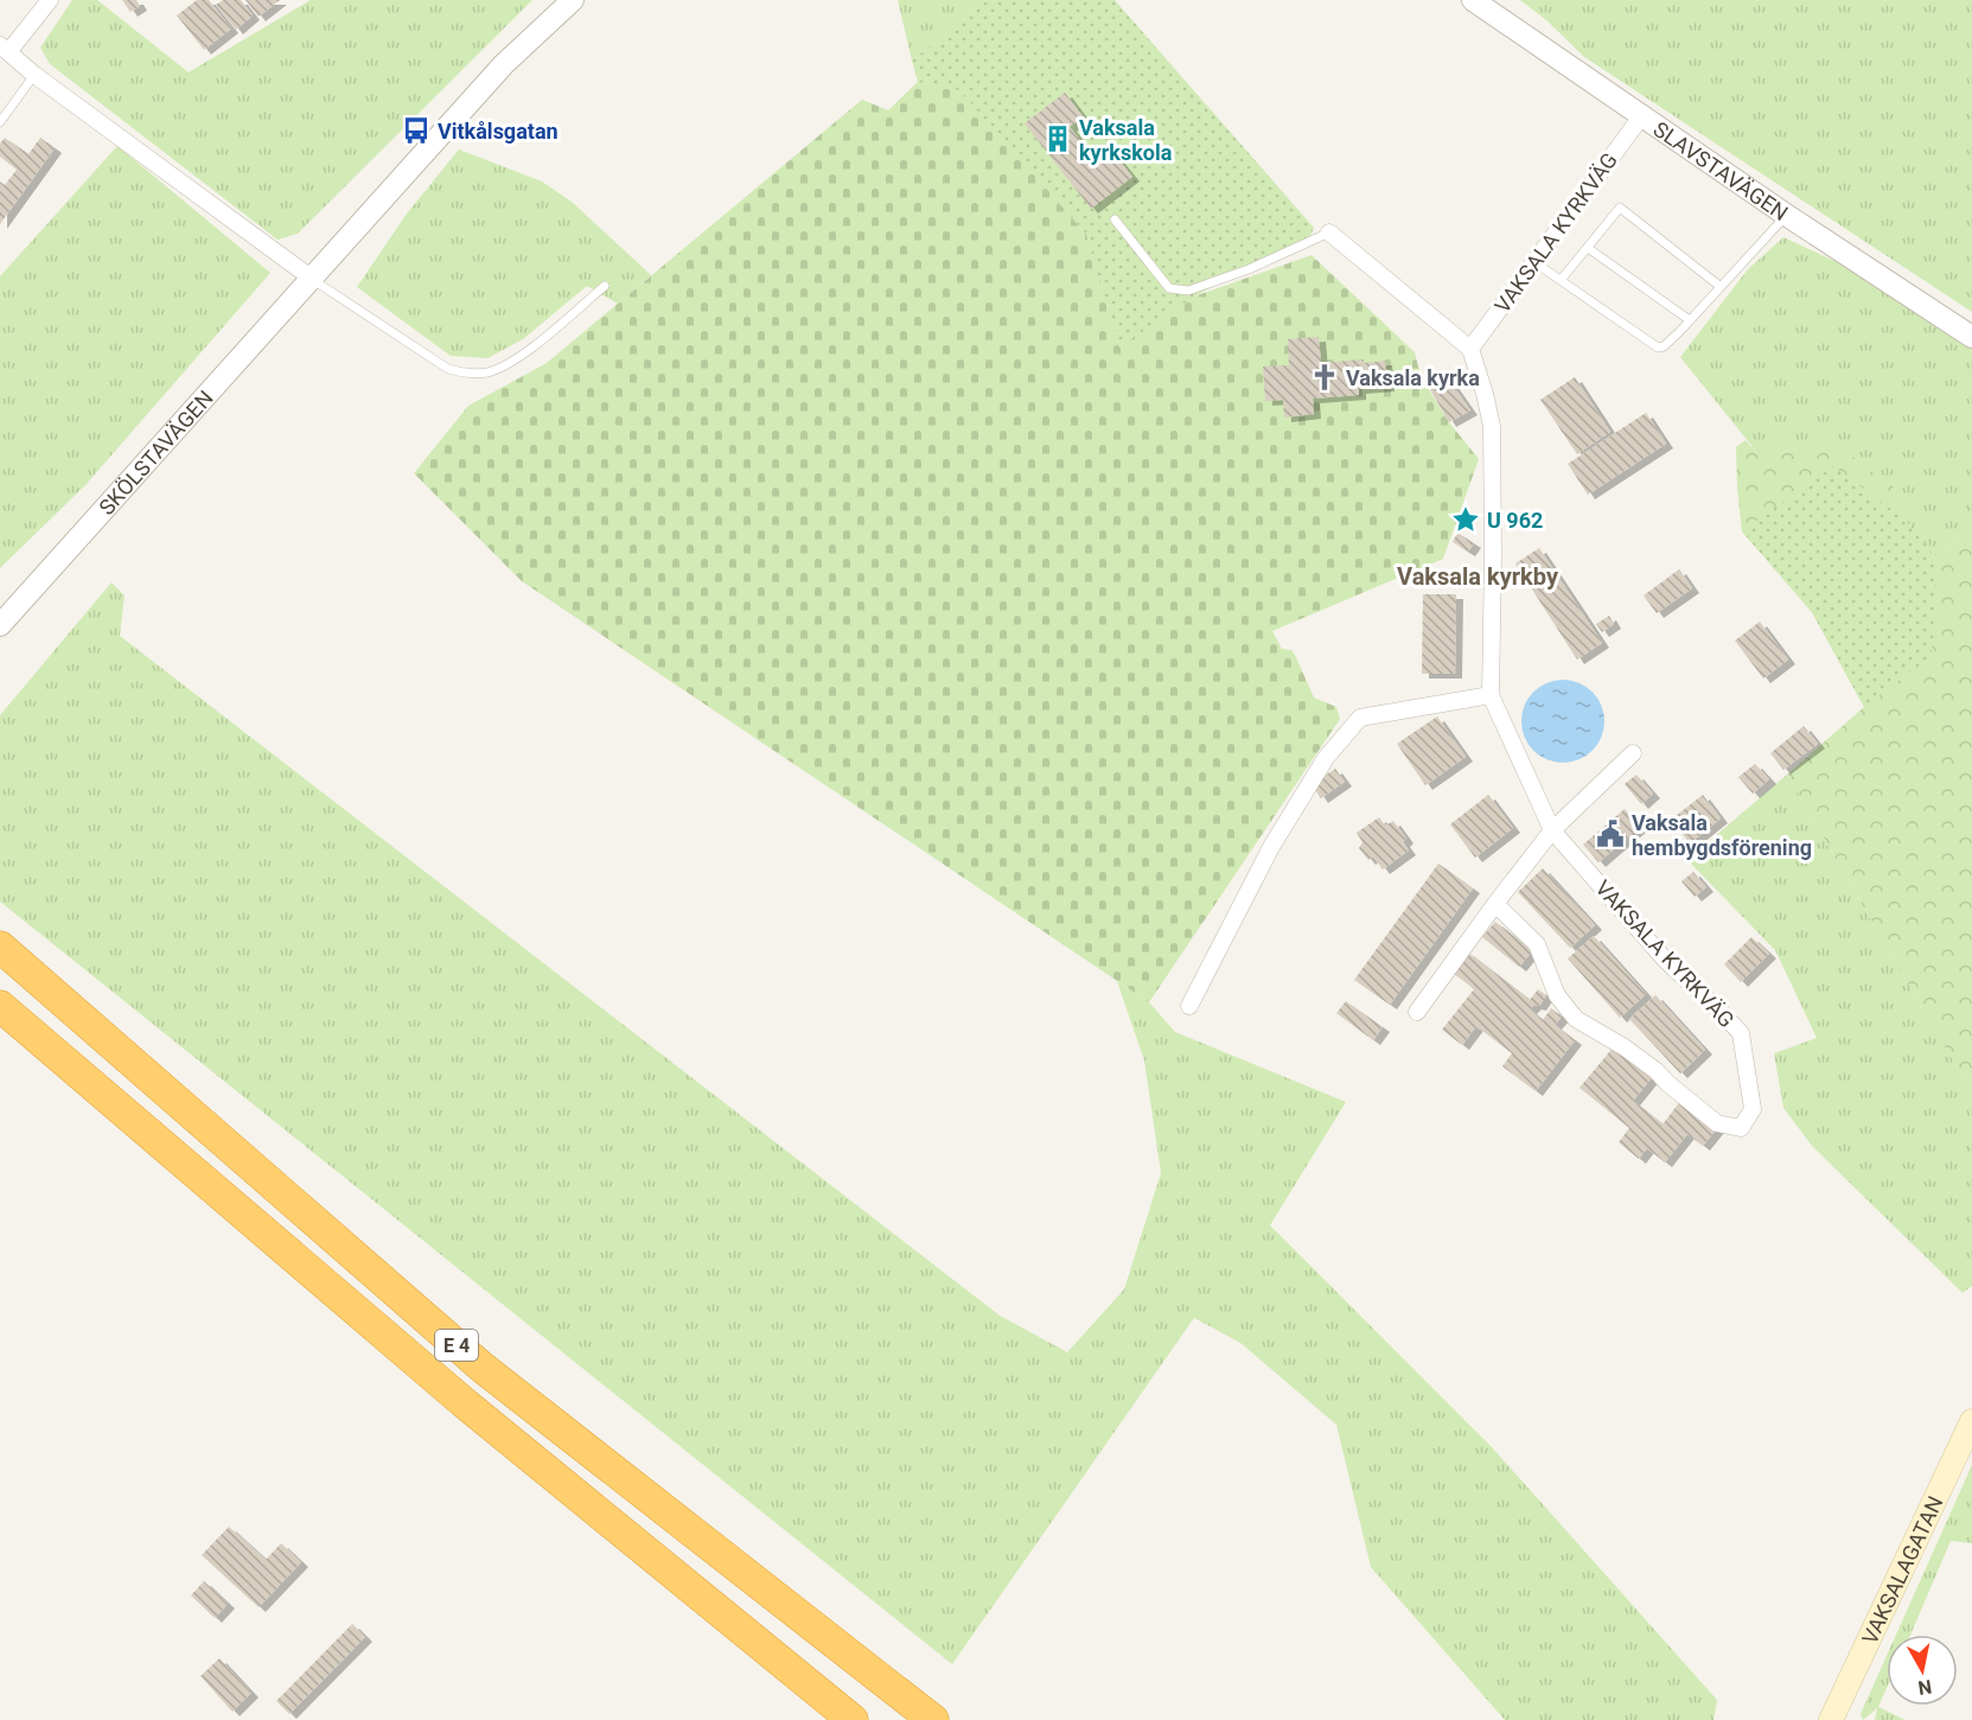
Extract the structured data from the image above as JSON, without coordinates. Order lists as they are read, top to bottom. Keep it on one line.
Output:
{"streets":{"highway":["E 4"],"main road":["VAKSALAGATAN"],"street":["SLAVSTAVÄGEN","VAKSALA KYRKVÄG","SKÖLSTAVÄGEN"]},"crossings":[["SLAVSTAVÄGEN","VAKSALA KYRKVÄG"]],"districts":["Vaksala kyrkby"],"places":{"bus stop":["Vitkålsgatan"],"building":["Vaksala kyrkskola"],"church":["Vaksala kyrka"],"place":["U 962"],"public building":["Vaksala hembygdsförening"]},"north":"bottom"}
